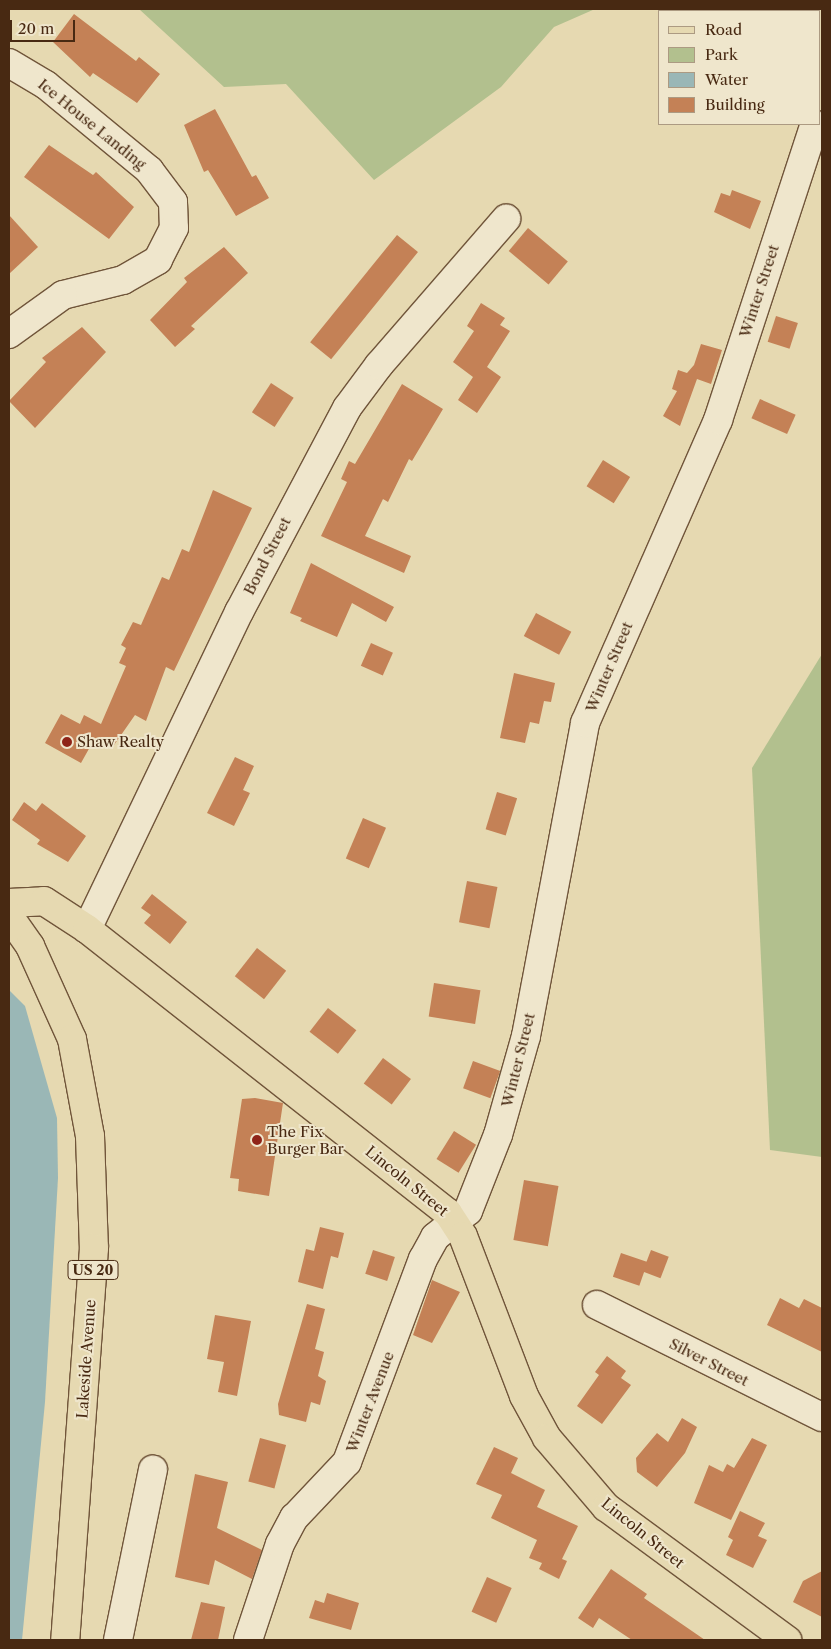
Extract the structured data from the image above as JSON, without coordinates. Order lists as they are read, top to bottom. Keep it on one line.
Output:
{"streets":{"main road":["Lincoln Street","US 20","Lakeside Avenue"],"street":["Ice House Landing","Winter Street","Bond Street","Silver Street","Winter Avenue"]},"crossings":[["Winter Street","Lincoln Street"],["Winter Street","Winter Avenue"],["Bond Street","Lincoln Street"],["Lincoln Street","Winter Avenue"]],"places":["Shaw Realty","The Fix Burger Bar"],"legend":["Road","Park","Water","Building"],"scale_bar":"20 m"}
